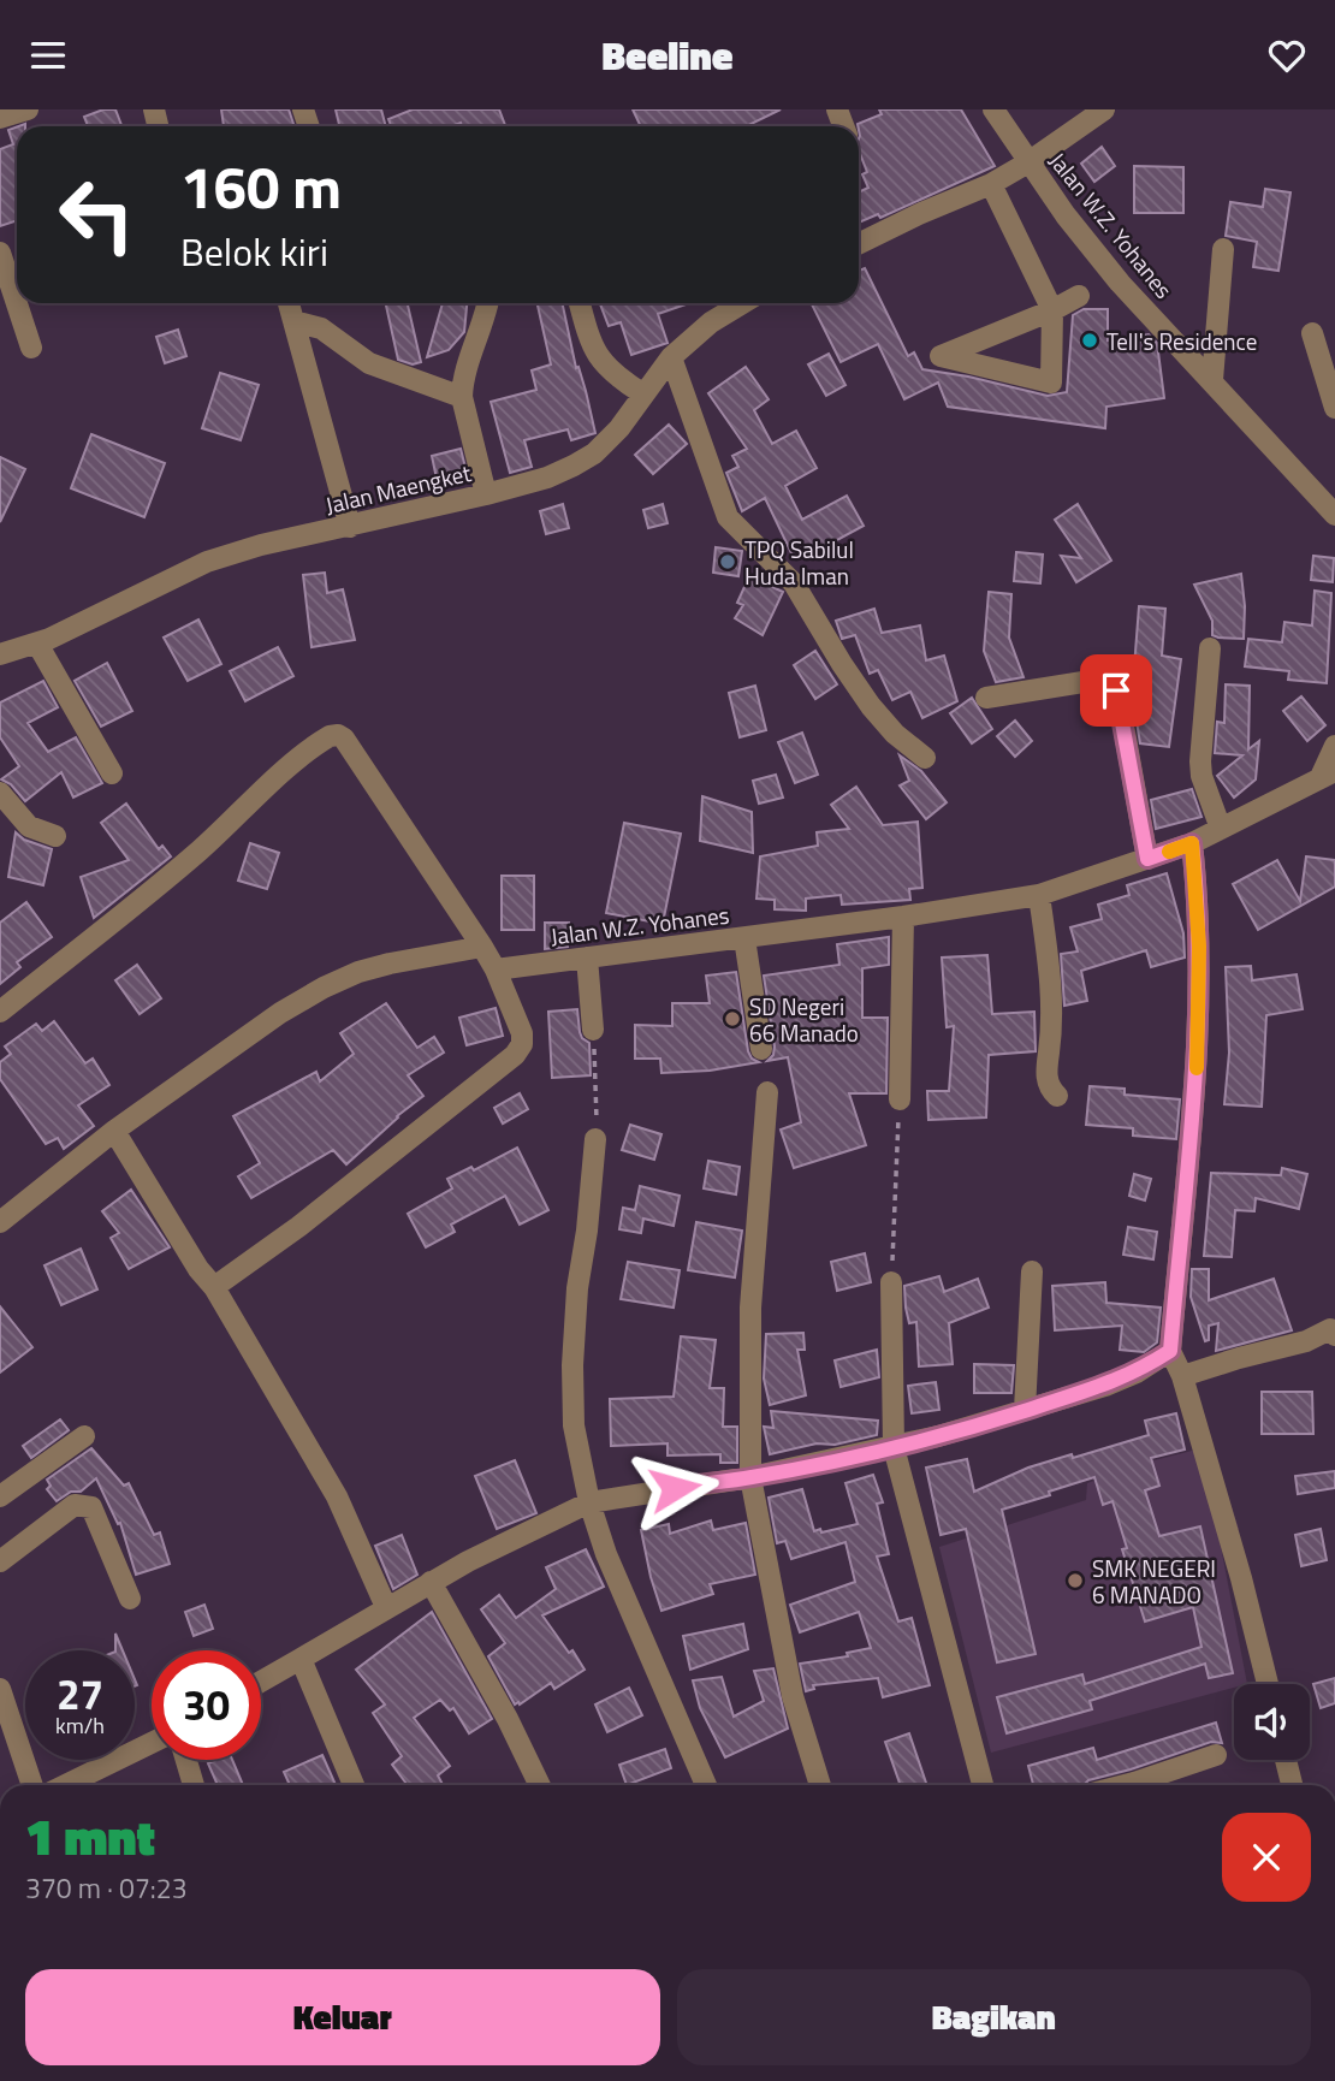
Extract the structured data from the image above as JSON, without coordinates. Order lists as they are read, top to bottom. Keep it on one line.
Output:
{"streets":{"street":["Jalan W.Z. Yohanes","Jalan Maengket"]},"places":["Tell's Residence","TPQ Sabilul Huda Iman","SD Negeri 66 Manado","SMK NEGERI 6 MANADO"],"page":{"header":"Beeline","turn":["160 m","Belok kiri"],"speed":"27 km/h","limit":"30","heading":["1 mnt","370 m · 07:23"],"buttons":["Keluar","Bagikan"]}}
